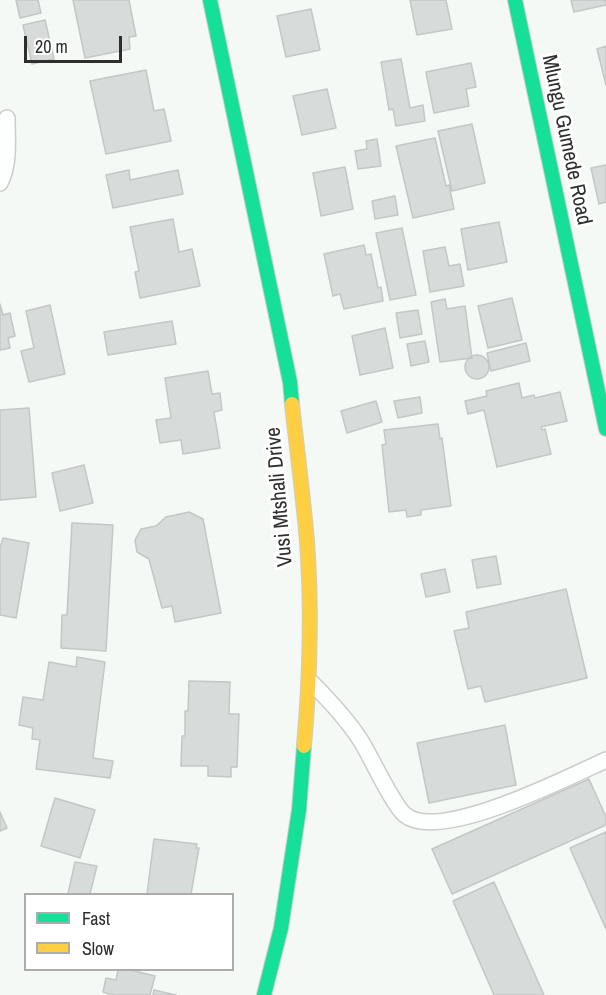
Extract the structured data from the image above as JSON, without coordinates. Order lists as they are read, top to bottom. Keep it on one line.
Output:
{"streets":{"street":["Mlungu Gumede Road","Vusi Mtshali Drive"]},"legend":["Fast","Slow"],"scale_bar":"20 m"}
